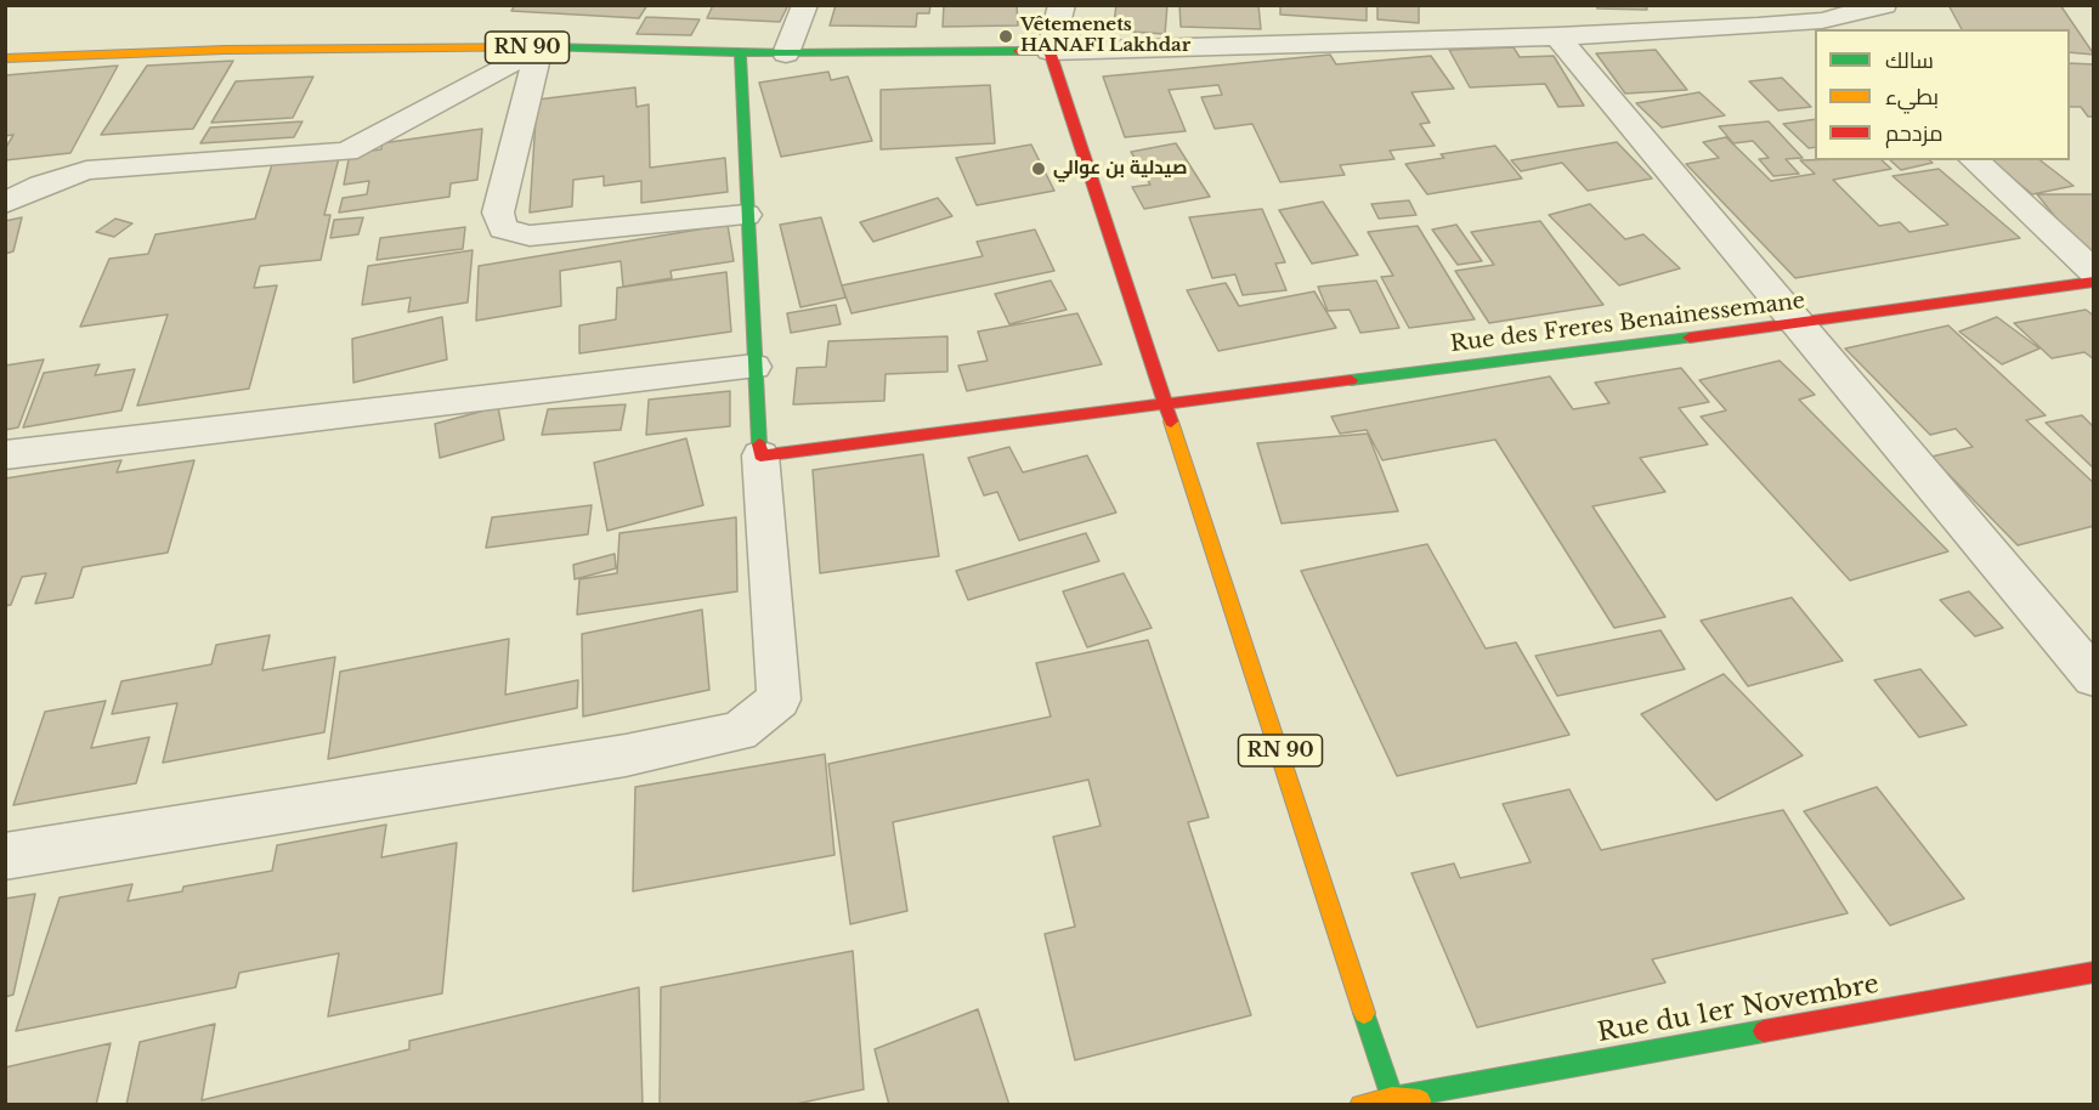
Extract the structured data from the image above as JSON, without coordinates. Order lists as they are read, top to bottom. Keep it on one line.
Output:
{"streets":{"main road":["RN 90","Rue des Freres Benainessemane","Rue du 1er Novembre"]},"crossings":[["RN 90","Rue des Freres Benainessemane"],["RN 90","Rue du 1er Novembre"]],"places":["Vêtemenets HANAFI Lakhdar","صيدلية بن عوالي"],"legend":["سالك","بطيء","مزدحم"]}
